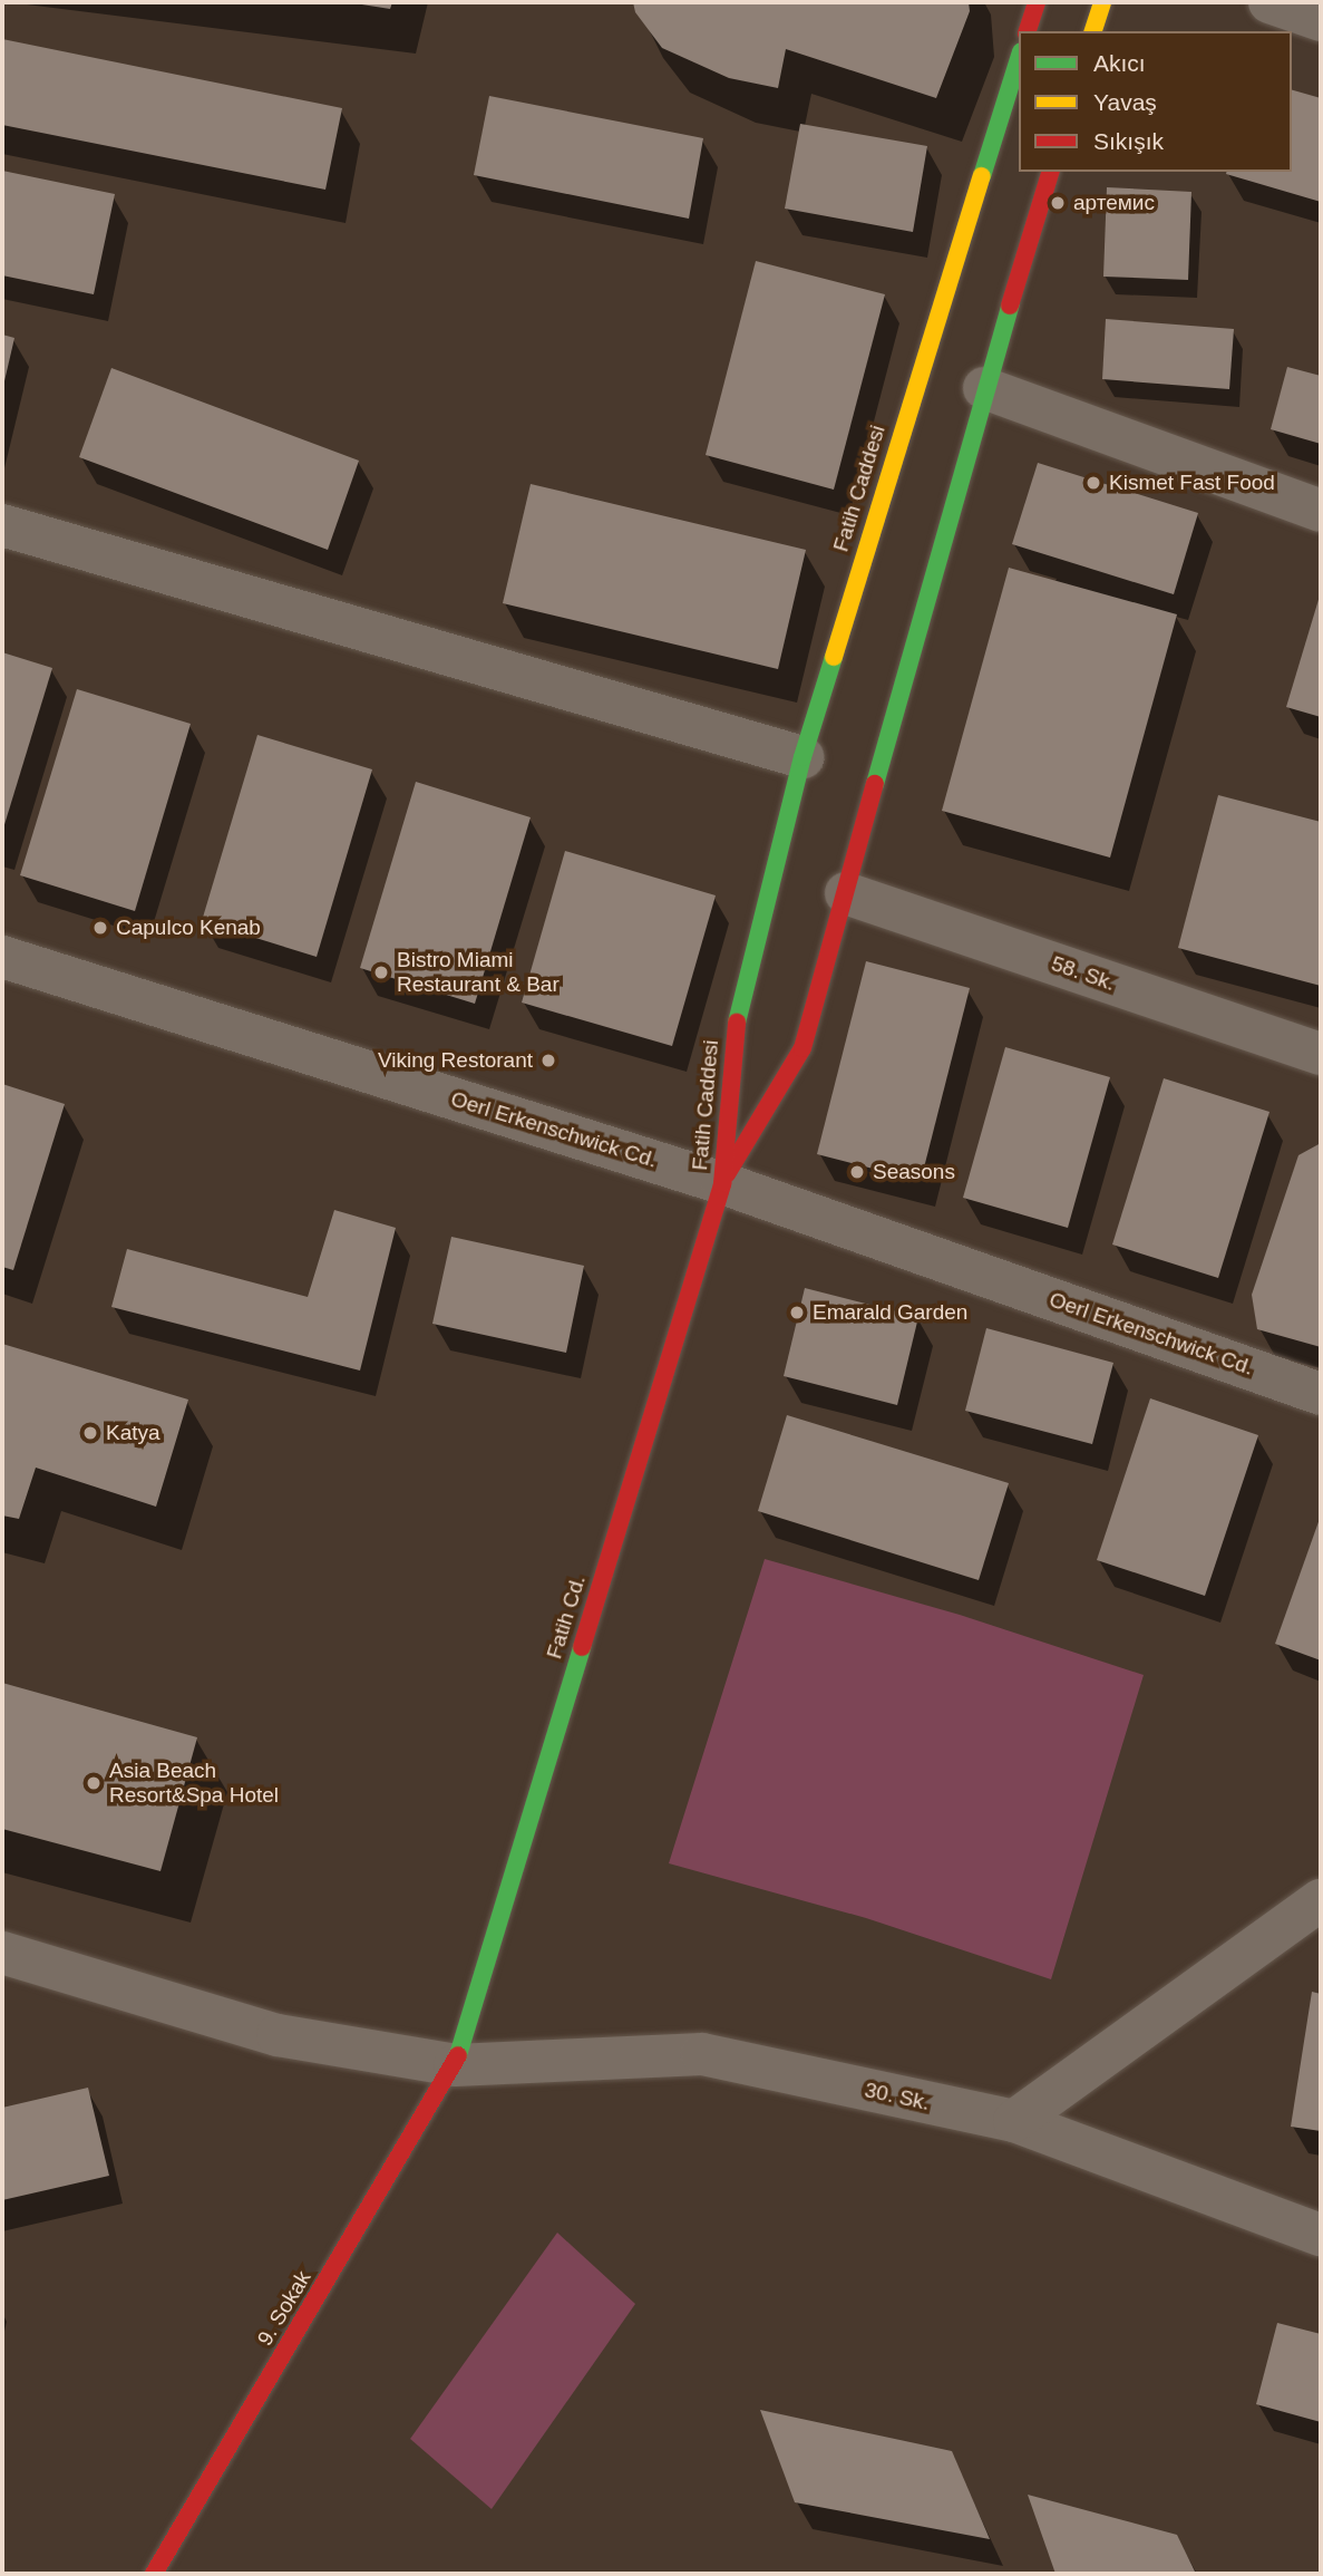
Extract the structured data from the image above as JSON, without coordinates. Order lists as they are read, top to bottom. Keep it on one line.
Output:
{"streets":{"street":["Fatih Caddesi","58. Sk.","Oerl Erkenschwick Cd.","Fatih Cd.","30. Sk.","9. Sokak"]},"crossings":[["Fatih Caddesi","58. Sk."],["Fatih Caddesi","Oerl Erkenschwick Cd."],["Fatih Caddesi","Fatih Cd."],["Oerl Erkenschwick Cd.","Fatih Cd."],["Fatih Cd.","30. Sk."],["Fatih Cd.","9. Sokak"],["30. Sk.","9. Sokak"]],"places":["артемис","Kismet Fast Food","Capulco Kenab","Bistro Miami Restaurant & Bar","Viking Restorant","Seasons","Emarald Garden","Katya","Asia Beach Resort&Spa Hotel"],"legend":["Akıcı","Yavaş","Sıkışık"]}
